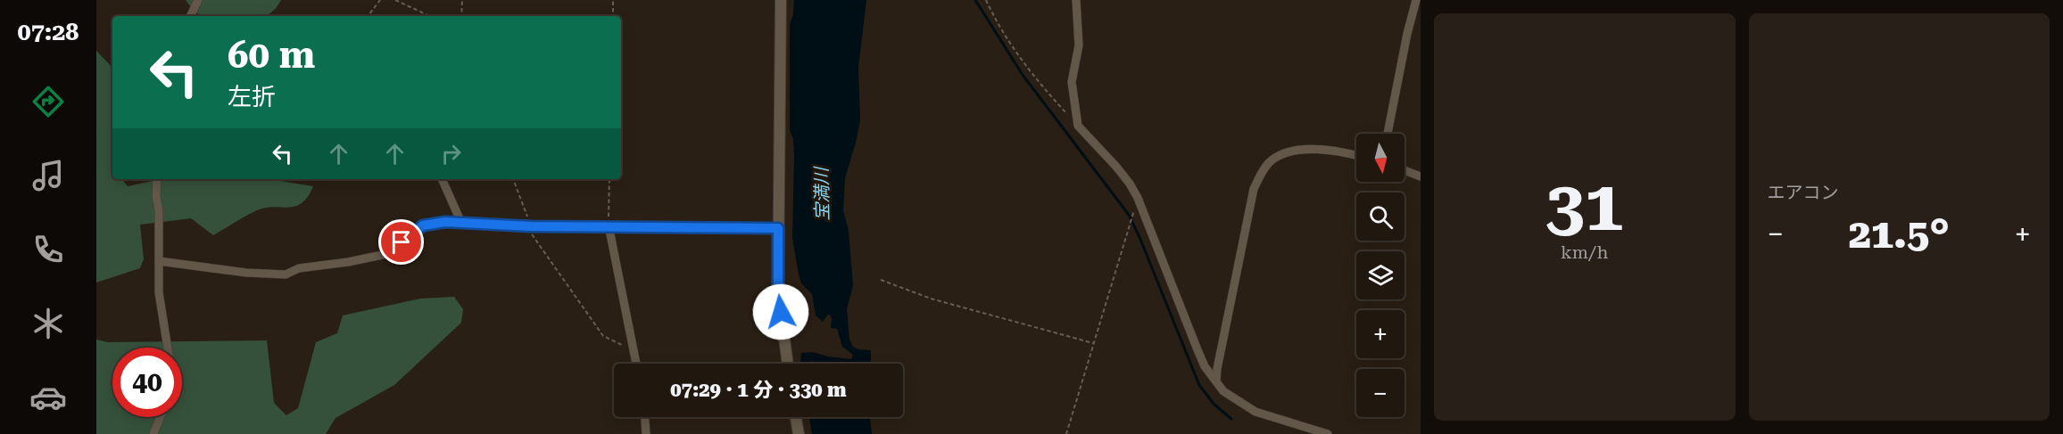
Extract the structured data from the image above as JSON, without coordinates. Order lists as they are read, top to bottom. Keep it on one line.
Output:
{"water":["宝満川"],"north":"bottom","page":{"tabs":"07:28","tile":[["31","km/h"],"エアコン"],"turn":["60 m","左折"],"map_buttons":["+","−"],"heat":["−","21.5°","+"],"limit":"40","trip":"07:29 · 1 分 · 330 m"}}
